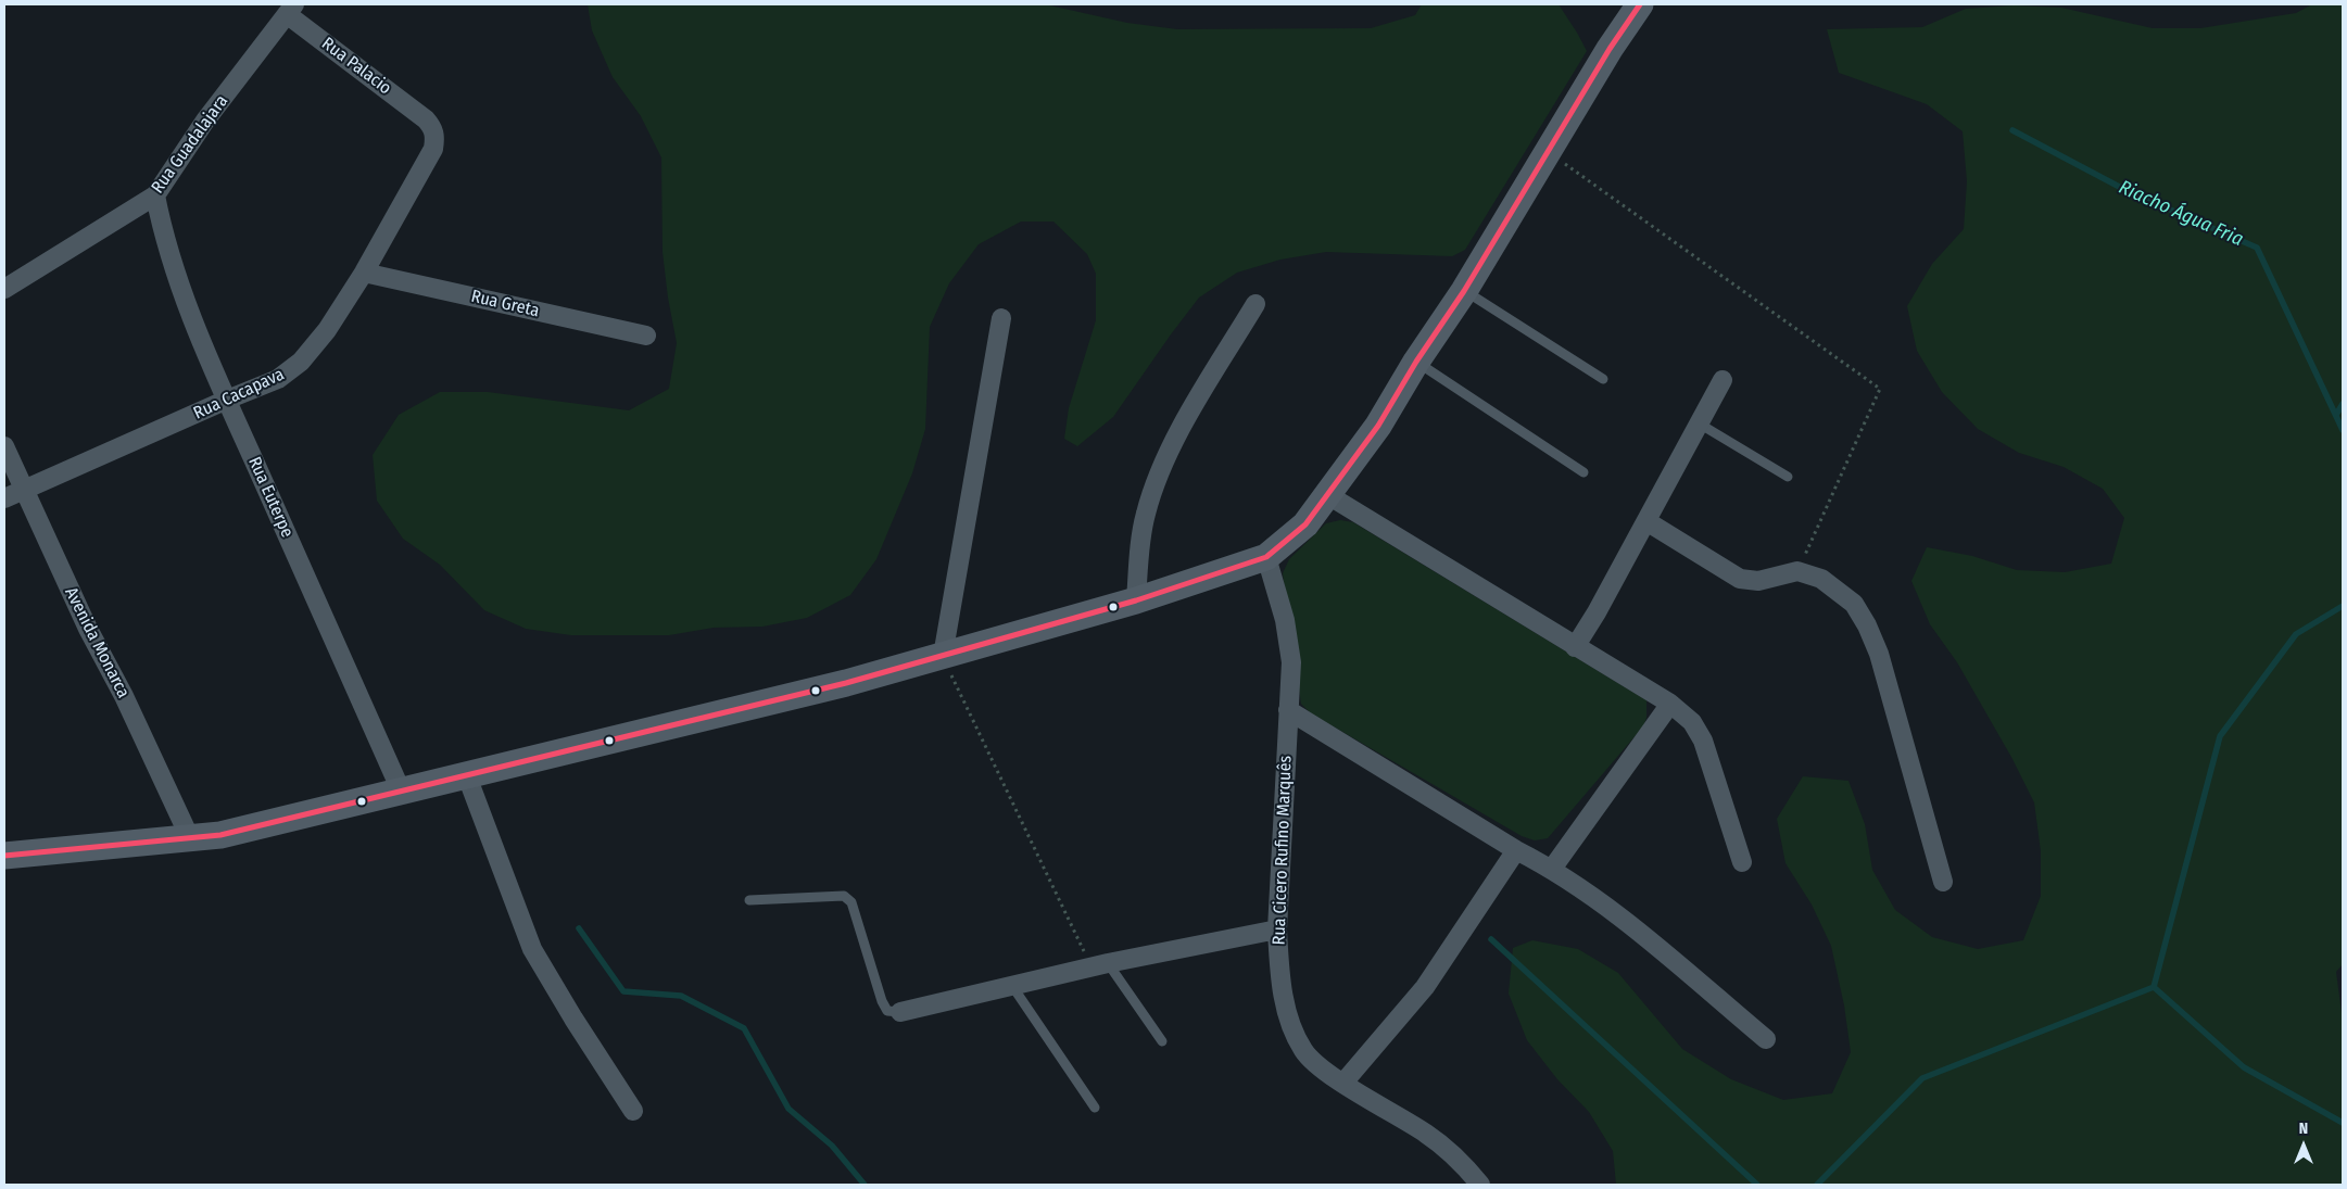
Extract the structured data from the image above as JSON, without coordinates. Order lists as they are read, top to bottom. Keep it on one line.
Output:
{"streets":{"street":["Rua Palacio","Rua Guadalajara","Rua Greta","Rua Cacapava","Rua Euterpe","Avenida Monarca","Rua Cicero Rufino Marquês"]},"crossings":[["Rua Palacio","Rua Guadalajara"],["Rua Palacio","Rua Cacapava"],["Rua Guadalajara","Rua Euterpe"],["Rua Greta","Rua Cacapava"],["Rua Cacapava","Rua Euterpe"],["Rua Cacapava","Avenida Monarca"]],"water":["Riacho Água Fria"],"north":"top"}
